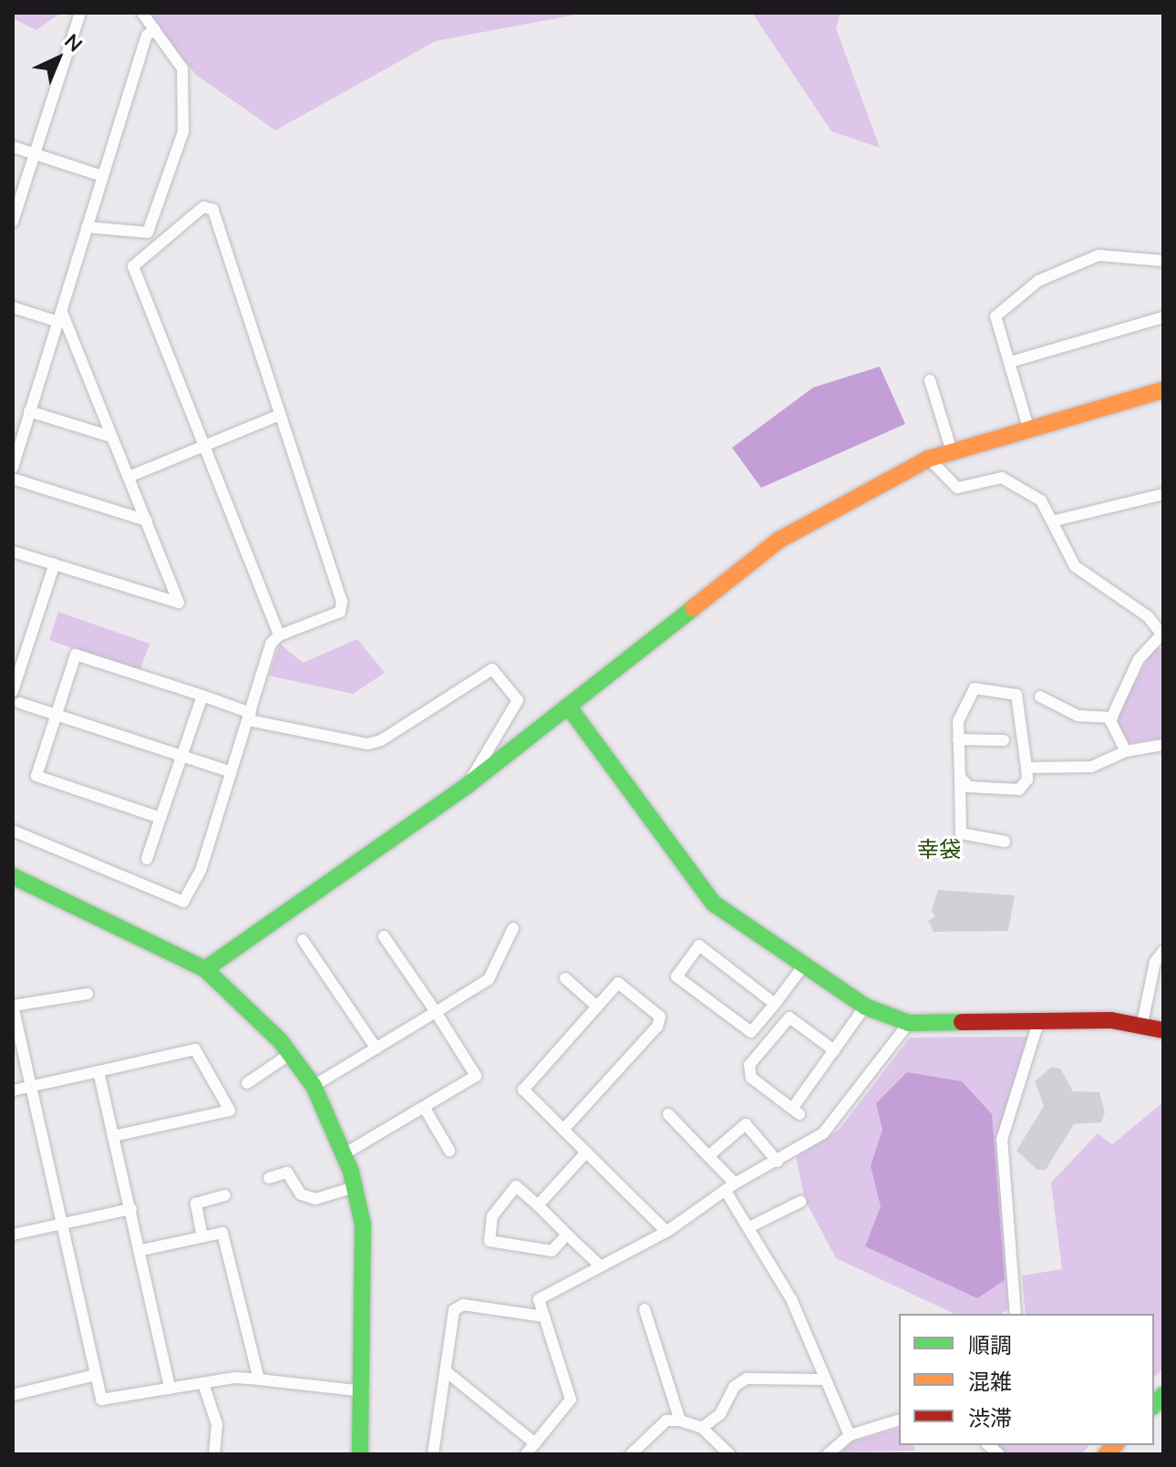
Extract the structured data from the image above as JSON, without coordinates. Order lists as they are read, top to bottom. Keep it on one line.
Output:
{"districts":["幸袋"],"legend":["順調","混雑","渋滞"],"north":"top right"}
